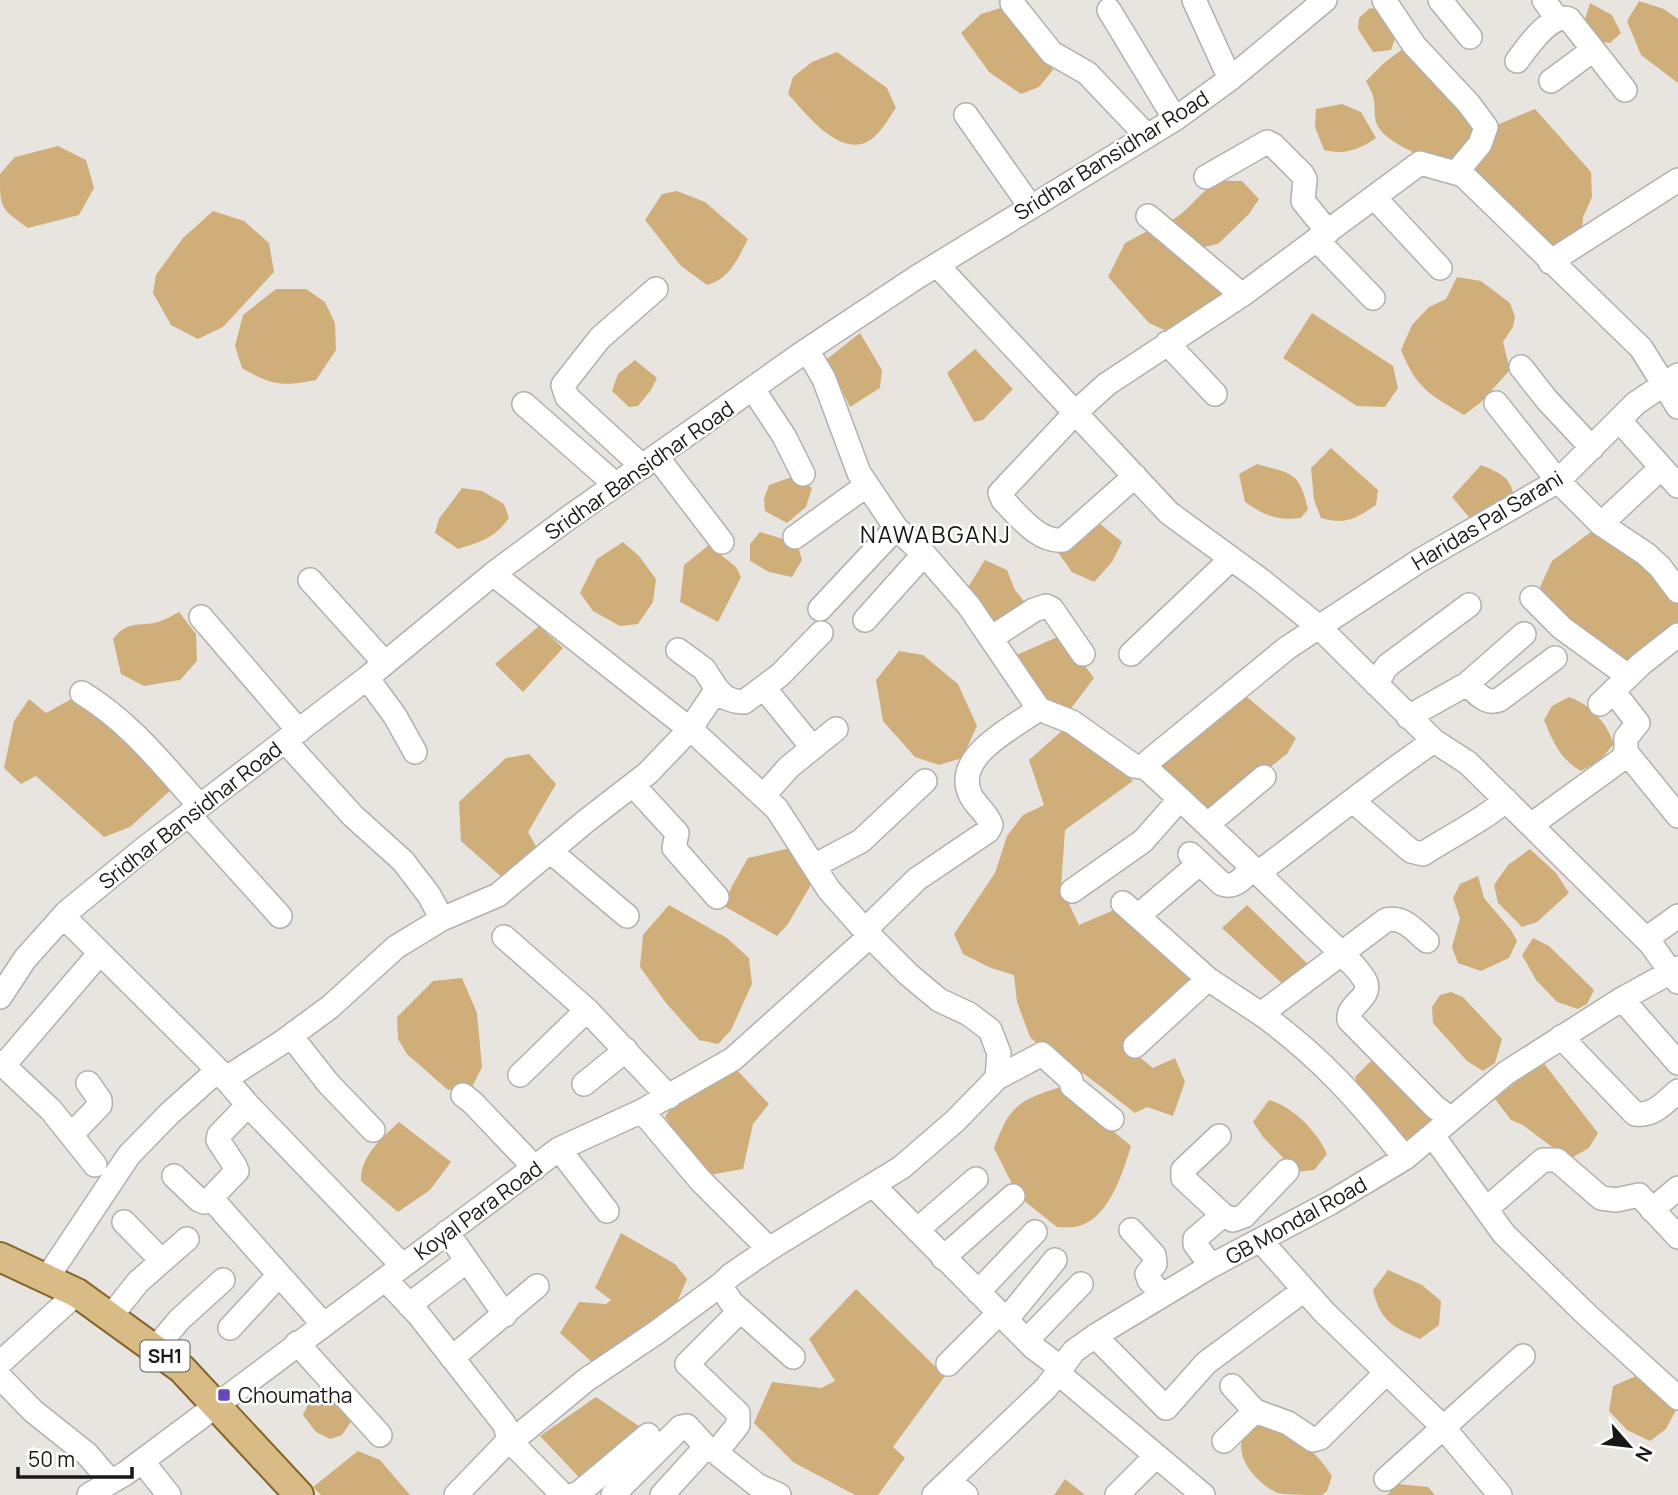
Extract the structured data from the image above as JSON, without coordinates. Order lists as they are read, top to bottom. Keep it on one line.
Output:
{"streets":{"main road":["SH1"],"street":["Sridhar Bansidhar Road","Haridas Pal Sarani","Koyal Para Road","GB Mondal Road"]},"crossings":[["Koyal Para Road","SH1"]],"districts":["NAWABGANJ"],"places":{"transit":["Choumatha"]},"scale_bar":"50 m","north":"bottom right"}
